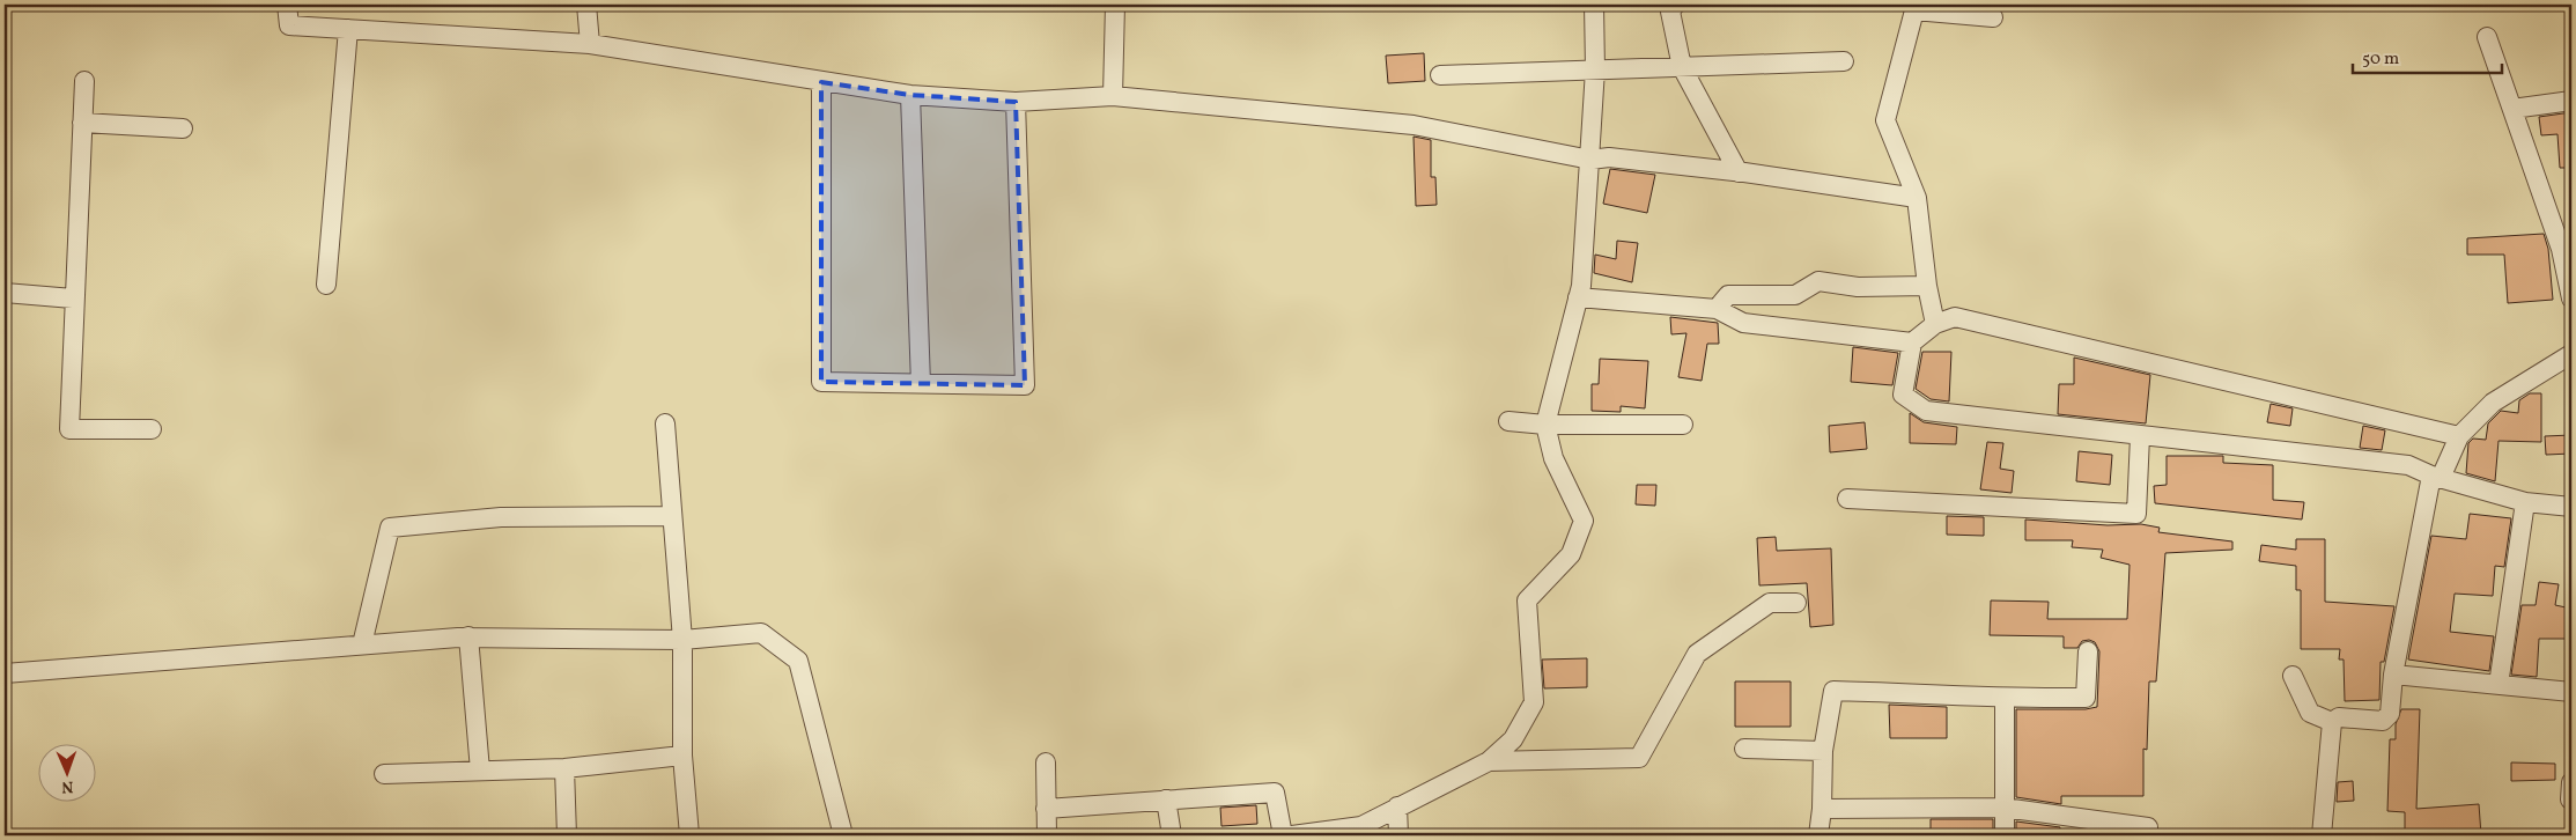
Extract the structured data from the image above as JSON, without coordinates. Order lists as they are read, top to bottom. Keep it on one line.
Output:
{"scale_bar":"50 m","north":"bottom"}
